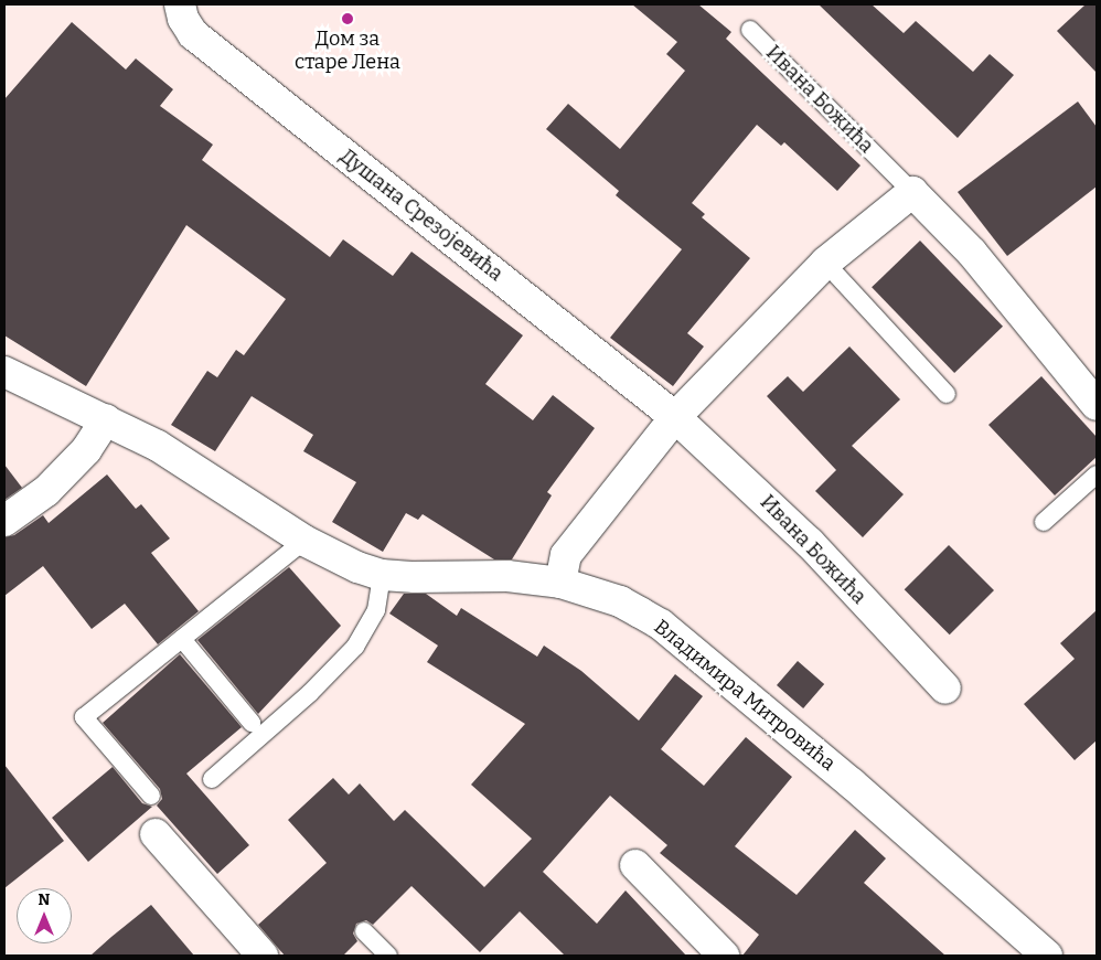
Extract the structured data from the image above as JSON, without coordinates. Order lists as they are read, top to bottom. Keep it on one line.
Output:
{"streets":{"street":["Ивана Божића","Душана Срезојевића","Владимира Митровића"]},"crossings":[["Ивана Божића","Душана Срезојевића"]],"places":["Дом за старе Лена"],"north":"top"}
